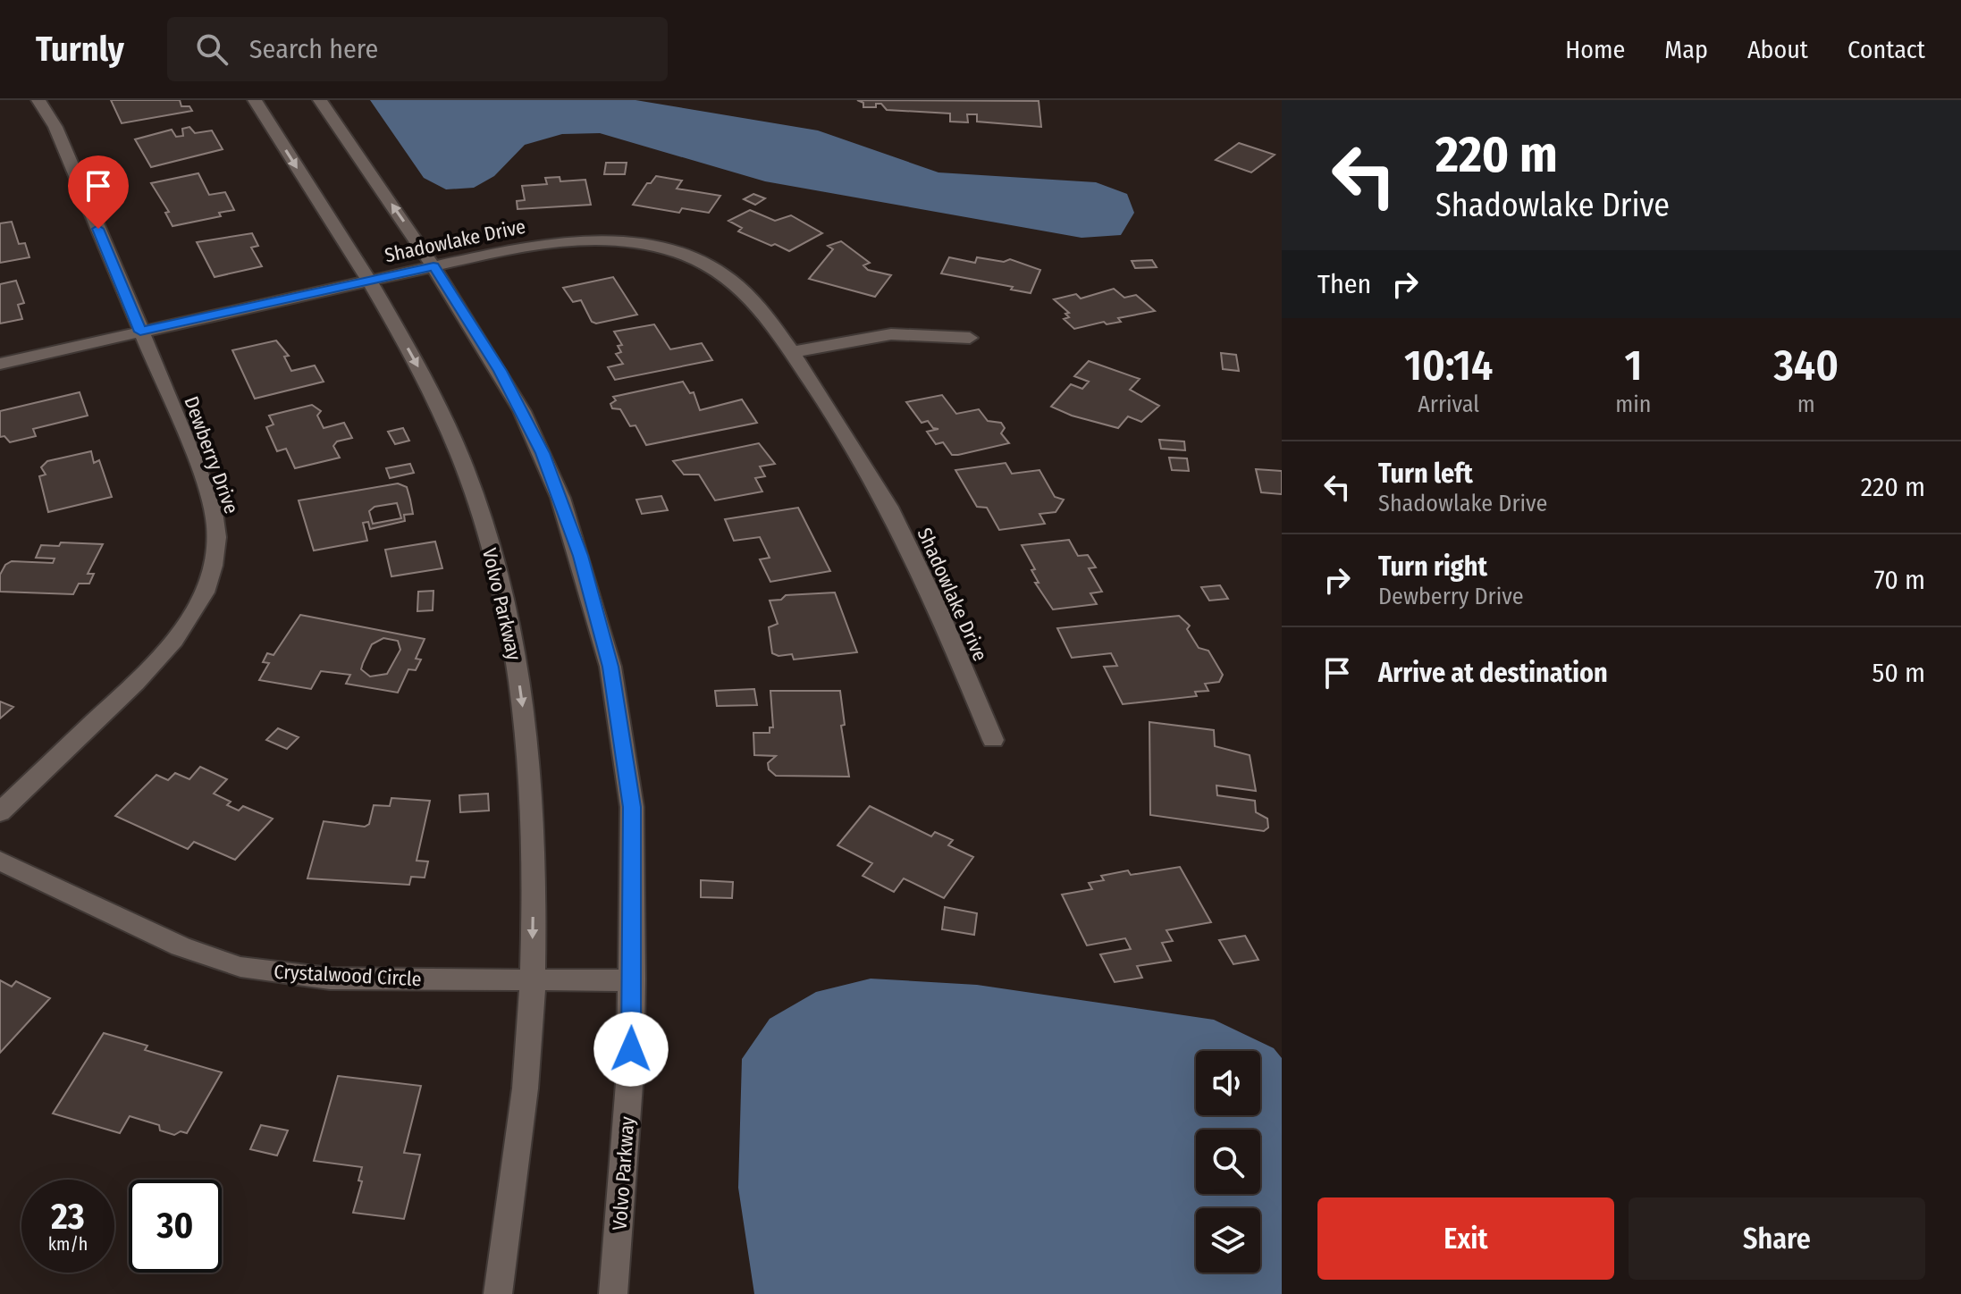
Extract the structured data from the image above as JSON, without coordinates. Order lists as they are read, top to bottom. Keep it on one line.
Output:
{"streets":{"street":["Shadowlake Drive","Dewberry Drive","Volvo Parkway","Crystalwood Circle"]},"crossings":[["Shadowlake Drive","Dewberry Drive"],["Shadowlake Drive","Volvo Parkway"],["Volvo Parkway","Crystalwood Circle"]],"page":{"header":"Turnly","search":"Search here","nav":["Home","Map","About","Contact"],"turn":["220 m","Shadowlake Drive"],"then":"Then","eta":["10:14","Arrival","1","min","340","m"],"list":[{"name":"Turn left","note":"Shadowlake Drive","value":"220 m"},{"name":"Turn right","note":"Dewberry Drive","value":"70 m"},{"name":"Arrive at destination","value":"50 m"}],"speed":"23 km/h","limit":"30","buttons":["Exit","Share"]}}
